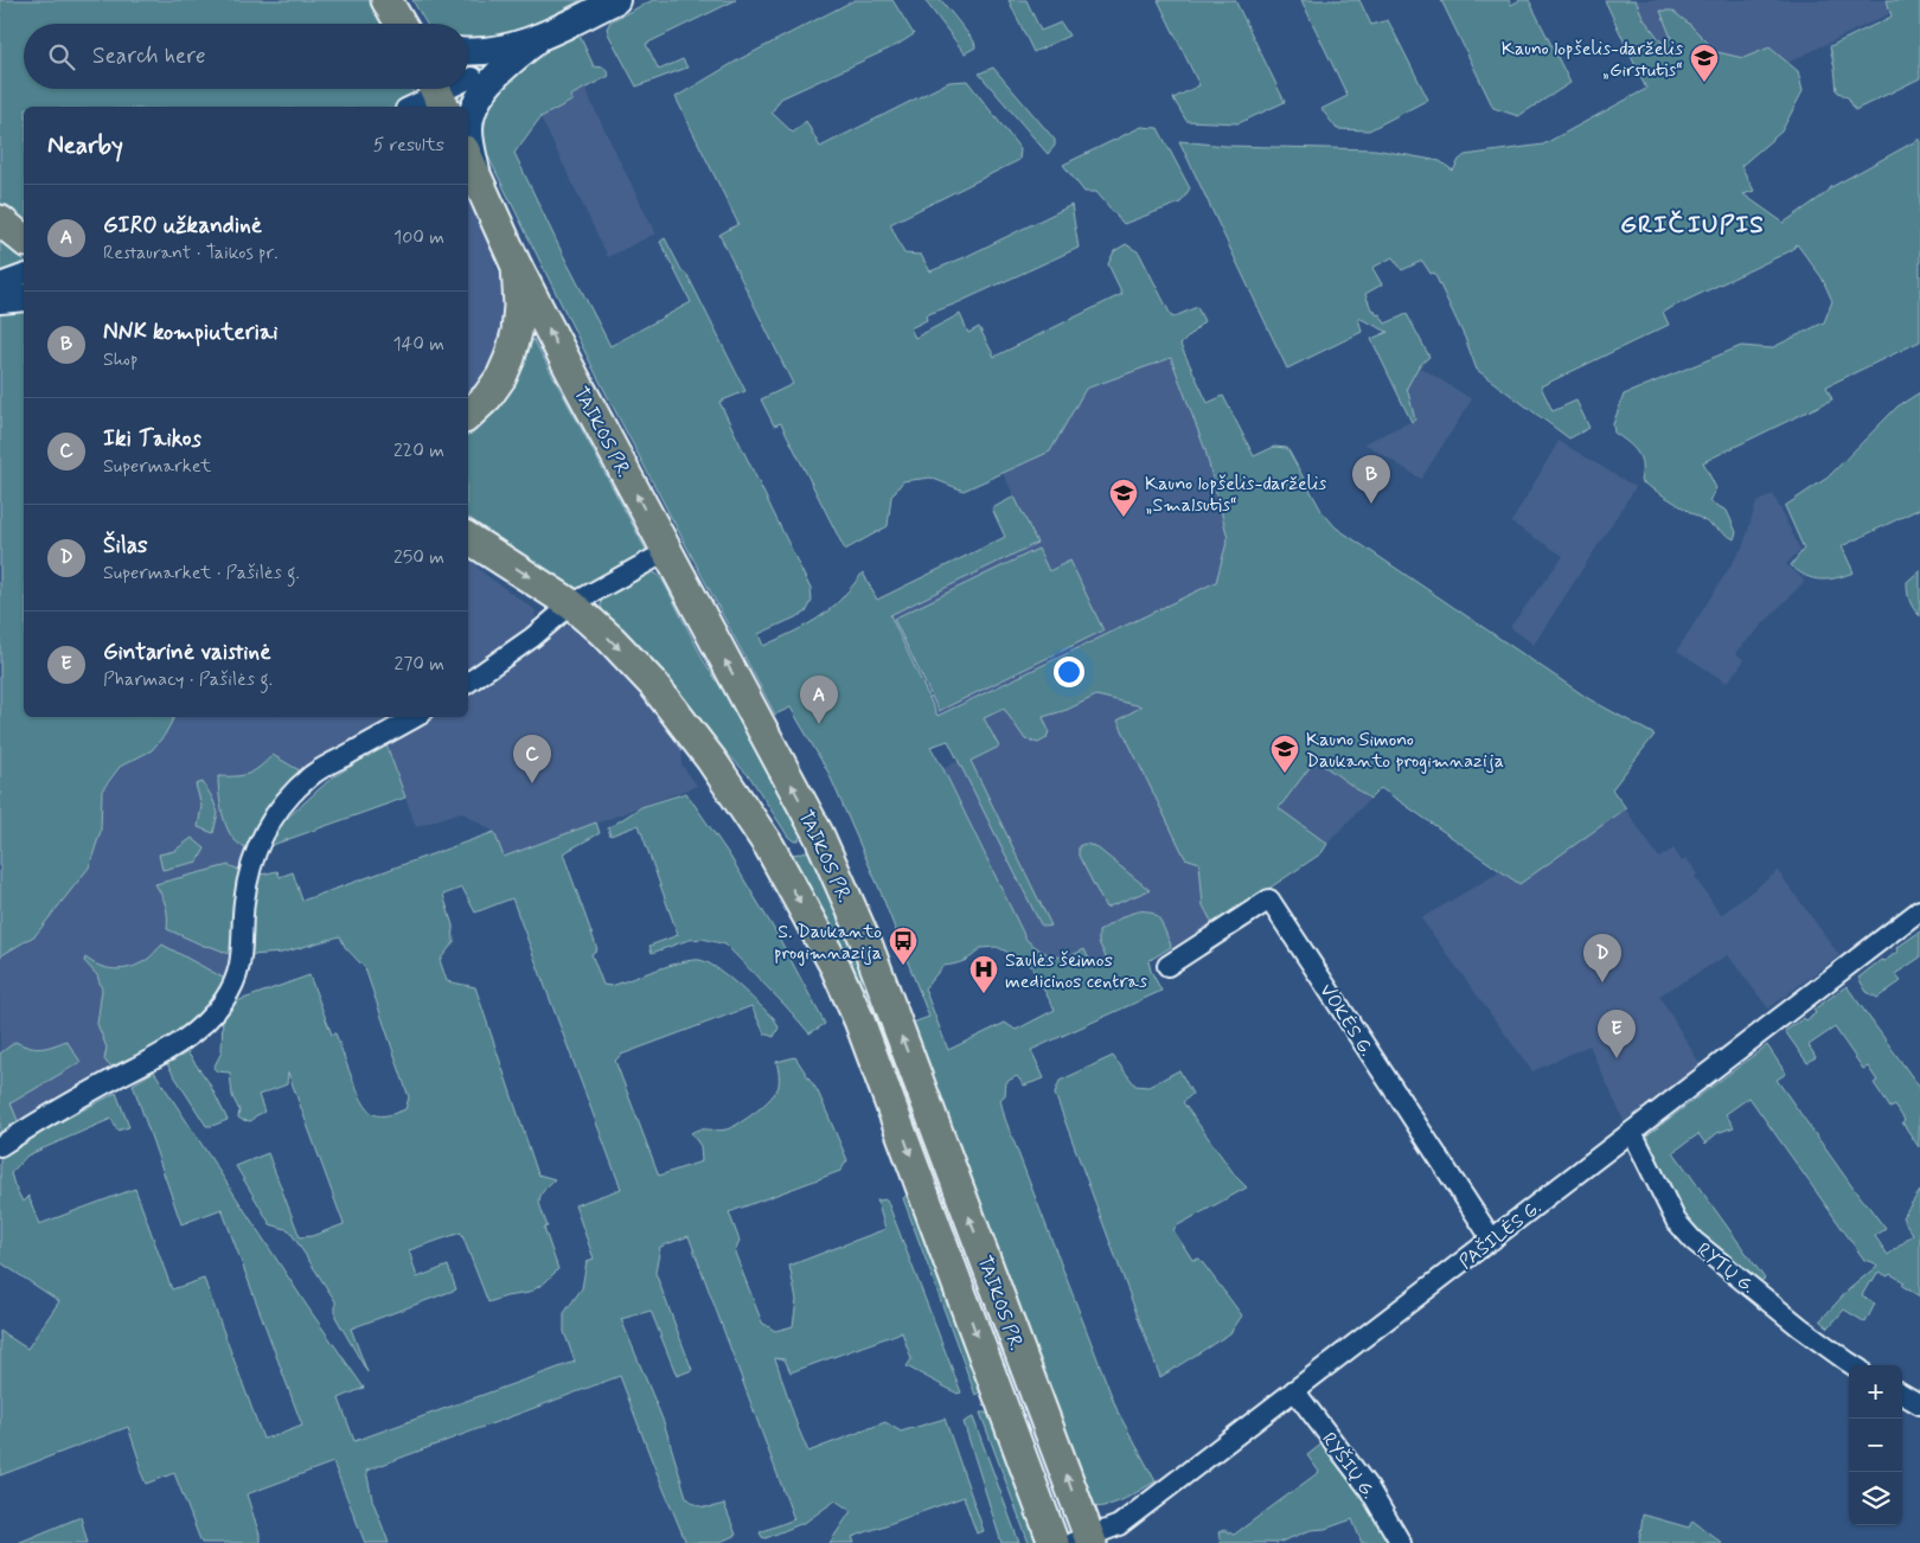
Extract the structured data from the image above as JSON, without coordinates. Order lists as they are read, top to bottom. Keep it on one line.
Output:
{"streets":{"main road":["TAIKOS PR."],"street":["VOKĖS G.","PAŠILĖS G.","RYTŲ G.","RYŠIŲ G."]},"crossings":[["TAIKOS PR.","PAŠILĖS G."],["VOKĖS G.","PAŠILĖS G."],["PAŠILĖS G.","RYTŲ G."],["PAŠILĖS G.","RYŠIŲ G."]],"districts":["GRIČIUPIS"],"places":{"school or university":["Kauno lopšelis-darželis „Girstutis“","Kauno lopšelis-darželis „Smalsutis“","Kauno Simono Daukanto progimnazija"],"bus stop":["S. Daukanto progimnazija"],"hospital":["Saulės šeimos medicinos centras"]},"page":{"search":"Search here","heading":["Nearby","5 results"],"list":[{"mark":"A","name":"GIRO užkandinė","note":"Restaurant · Taikos pr.","value":"100 m"},{"mark":"B","name":"NNK kompiuteriai","note":"Shop","value":"140 m"},{"mark":"C","name":"Iki Taikos","note":"Supermarket","value":"220 m"},{"mark":"D","name":"Šilas","note":"Supermarket · Pašilės g.","value":"250 m"},{"mark":"E","name":"Gintarinė vaistinė","note":"Pharmacy · Pašilės g.","value":"270 m"}],"pins":["B","A","C","D","E"],"map_buttons":["+","−"]}}
